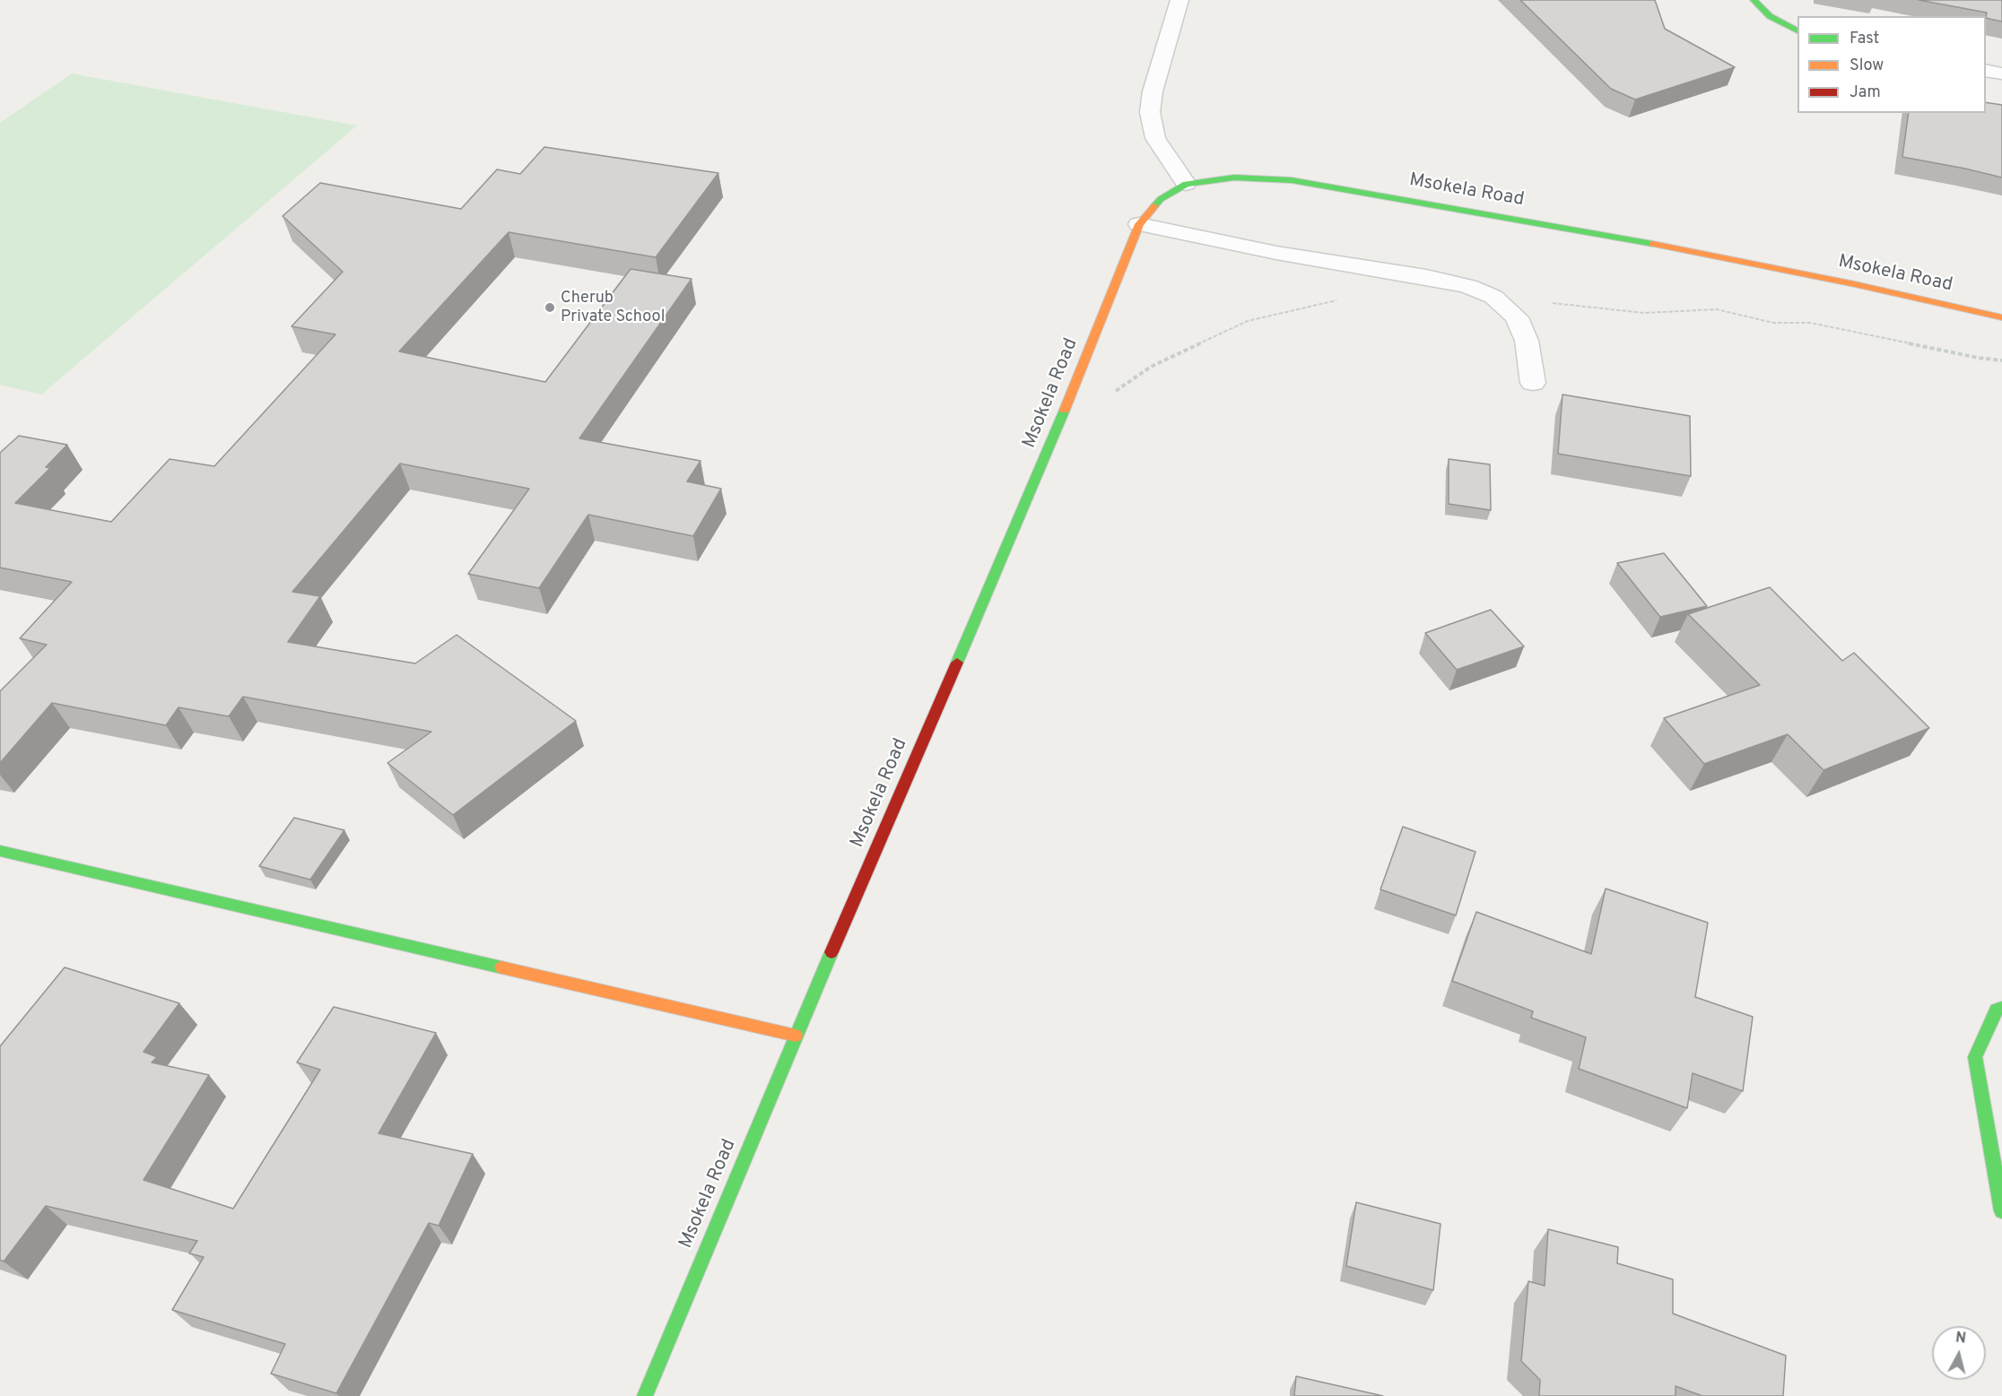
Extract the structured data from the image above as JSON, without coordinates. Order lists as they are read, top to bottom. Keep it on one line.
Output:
{"streets":{"street":["Msokela Road"]},"places":["Cherub Private School"],"legend":["Fast","Slow","Jam"],"north":"top"}
